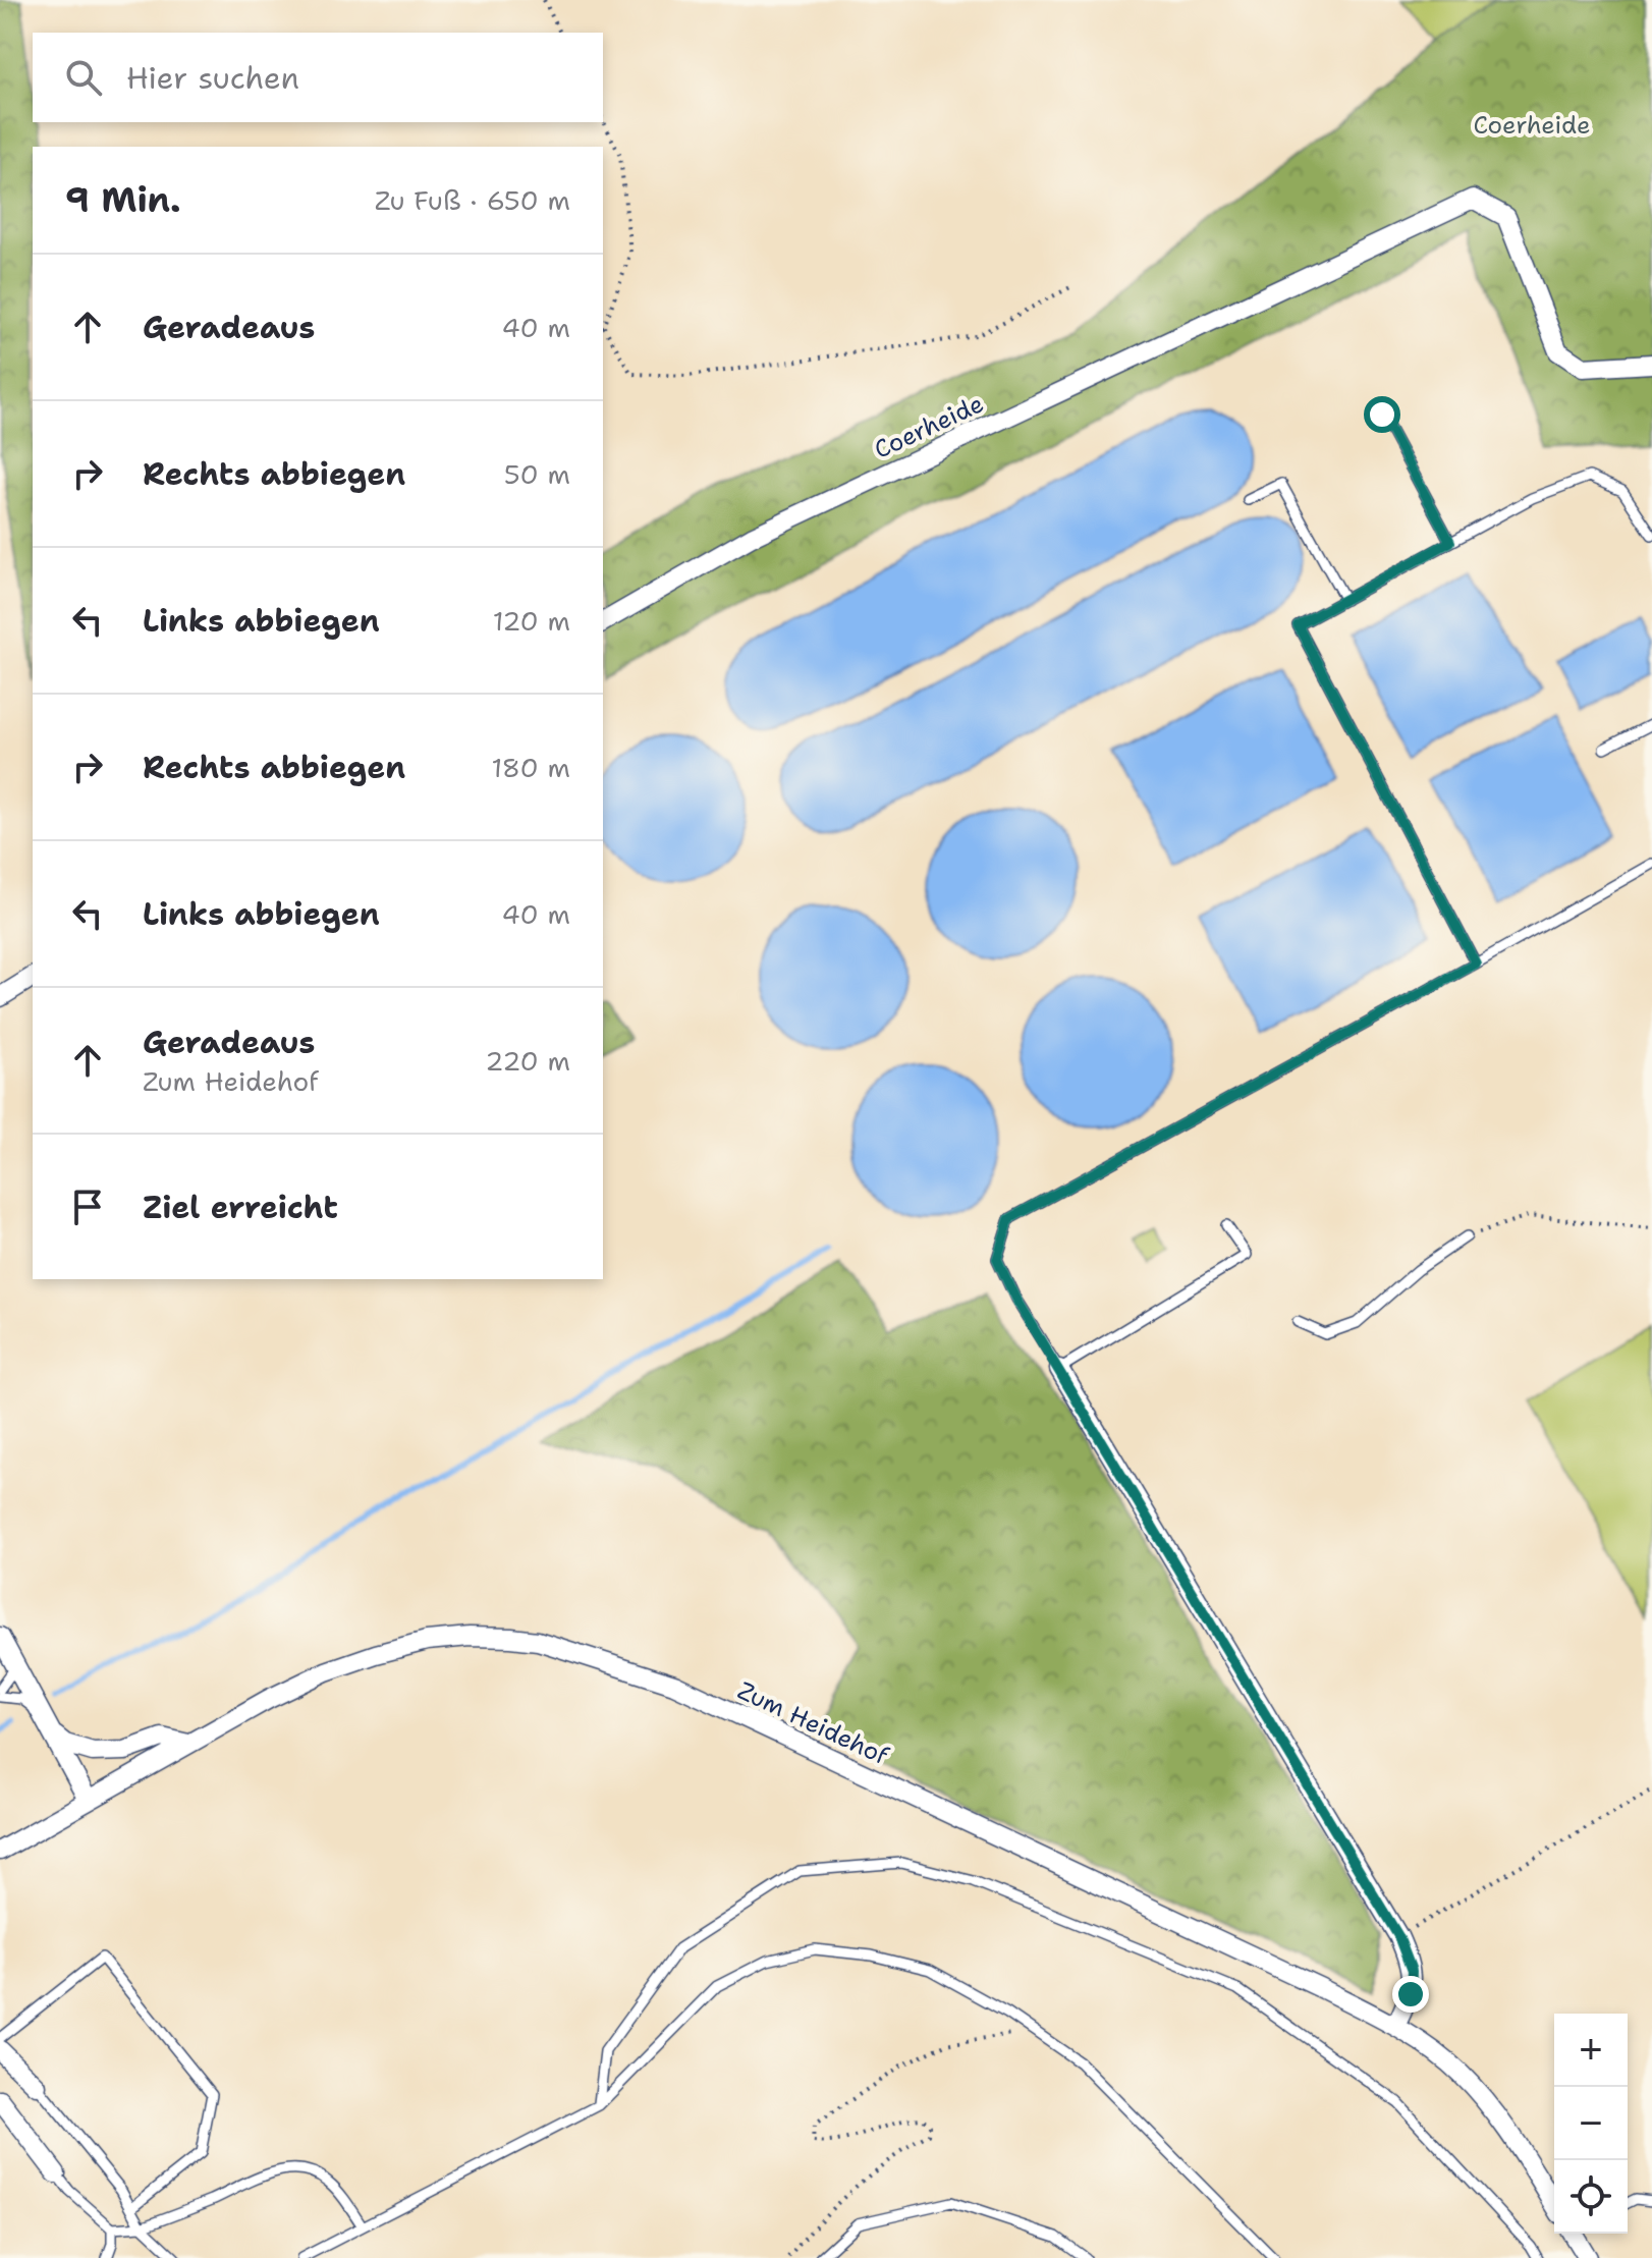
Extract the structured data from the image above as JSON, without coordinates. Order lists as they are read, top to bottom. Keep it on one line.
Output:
{"streets":{"street":["Coerheide","Zum Heidehof"]},"parks":["Coerheide"],"page":{"search":"Hier suchen","heading":["9 Min.","Zu Fuß · 650 m"],"list":[["Geradeaus","40 m"],["Rechts abbiegen","50 m"],["Links abbiegen","120 m"],["Rechts abbiegen","180 m"],["Links abbiegen","40 m"],["Geradeaus","Zum Heidehof","220 m"],"Ziel erreicht"],"map_buttons":["+","−"]}}
